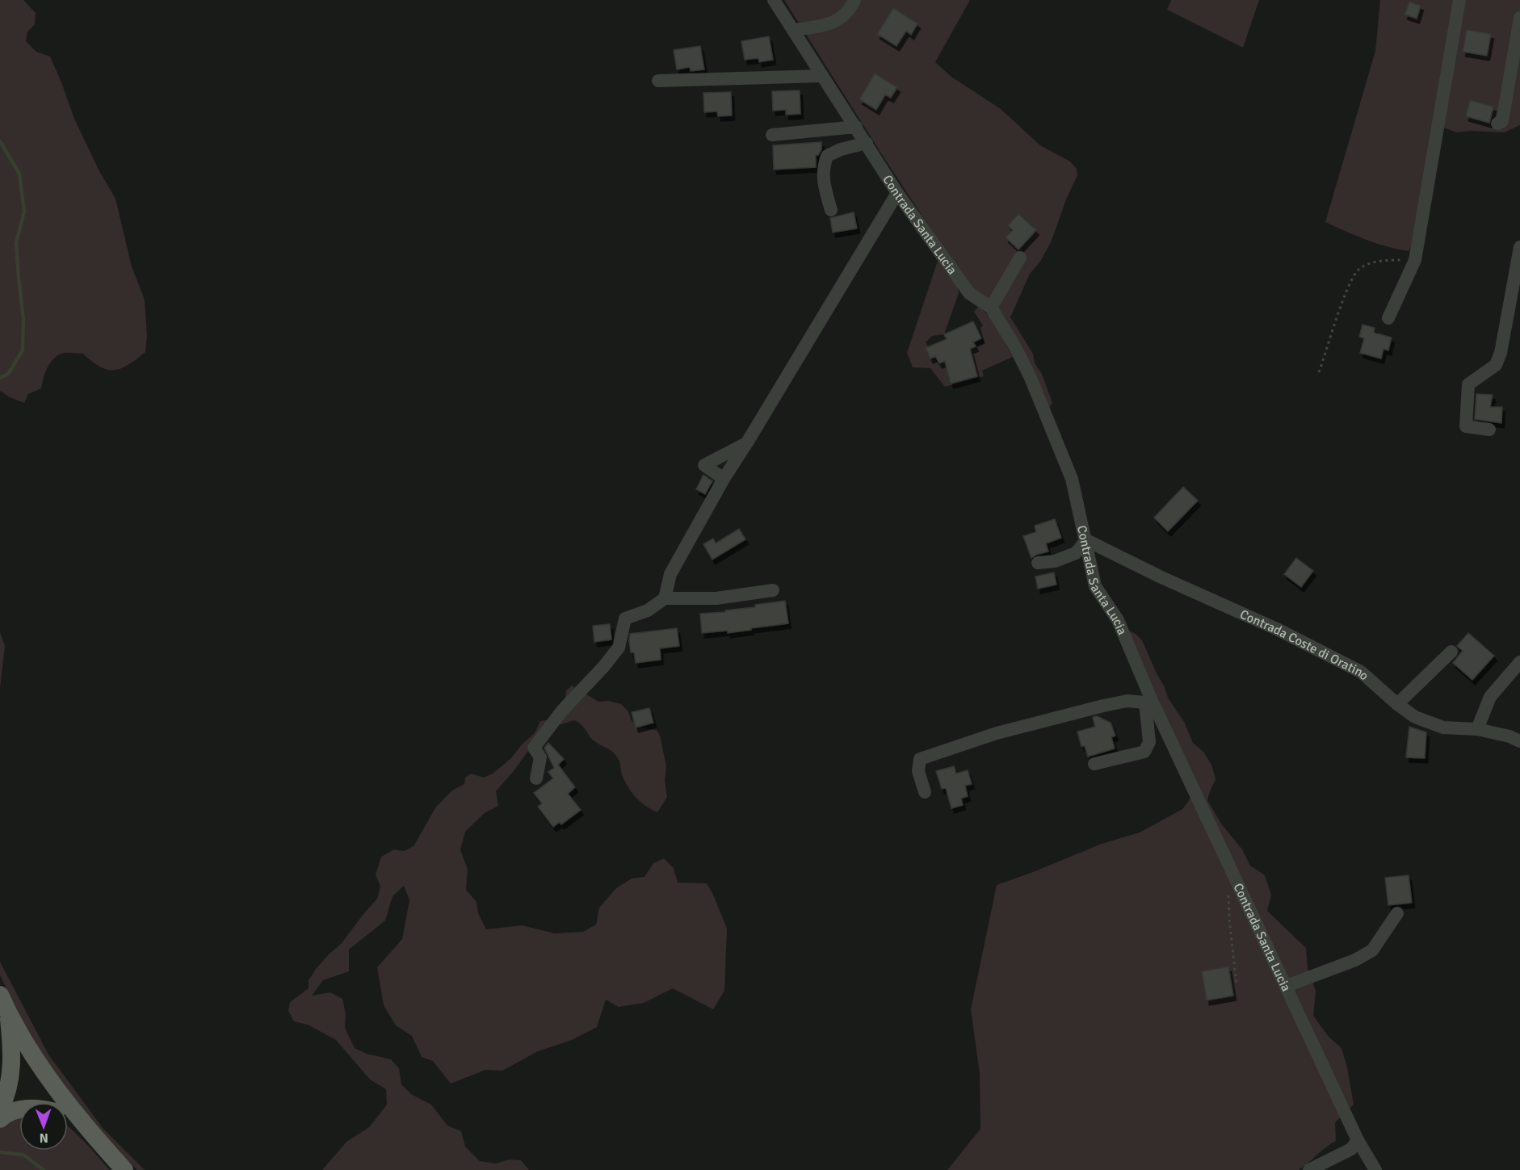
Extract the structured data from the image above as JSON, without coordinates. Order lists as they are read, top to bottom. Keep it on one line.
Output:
{"streets":{"street":["Contrada Santa Lucia","Contrada Coste di Oratino"]},"crossings":[["Contrada Santa Lucia","Contrada Coste di Oratino"]],"north":"bottom"}
